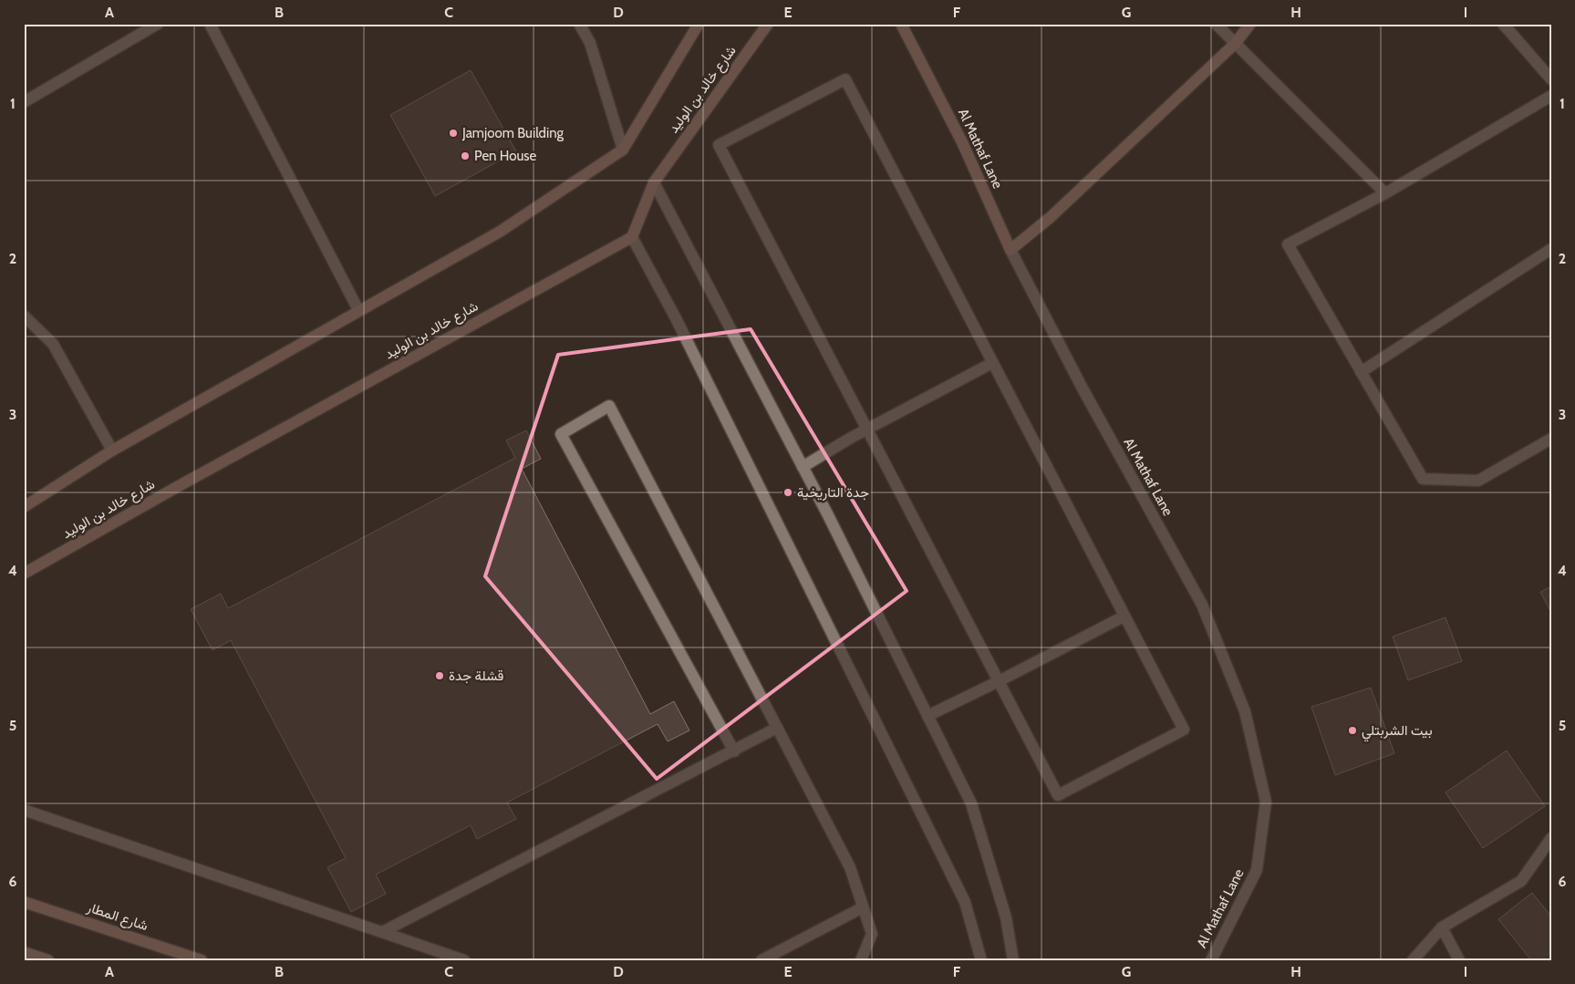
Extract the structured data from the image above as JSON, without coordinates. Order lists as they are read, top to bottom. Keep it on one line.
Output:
{"streets":{"main road":["شارع خالد بن الوليد","Al Mathaf Lane","شارع المطار"]},"places":["Jamjoom Building","Pen House","جدة التاريخية","قشلة جدة","بيت الشربتلي"],"grid":{"columns":["A","B","C","D","E","F","G","H","I"],"rows":["1","2","3","4","5","6"]}}
